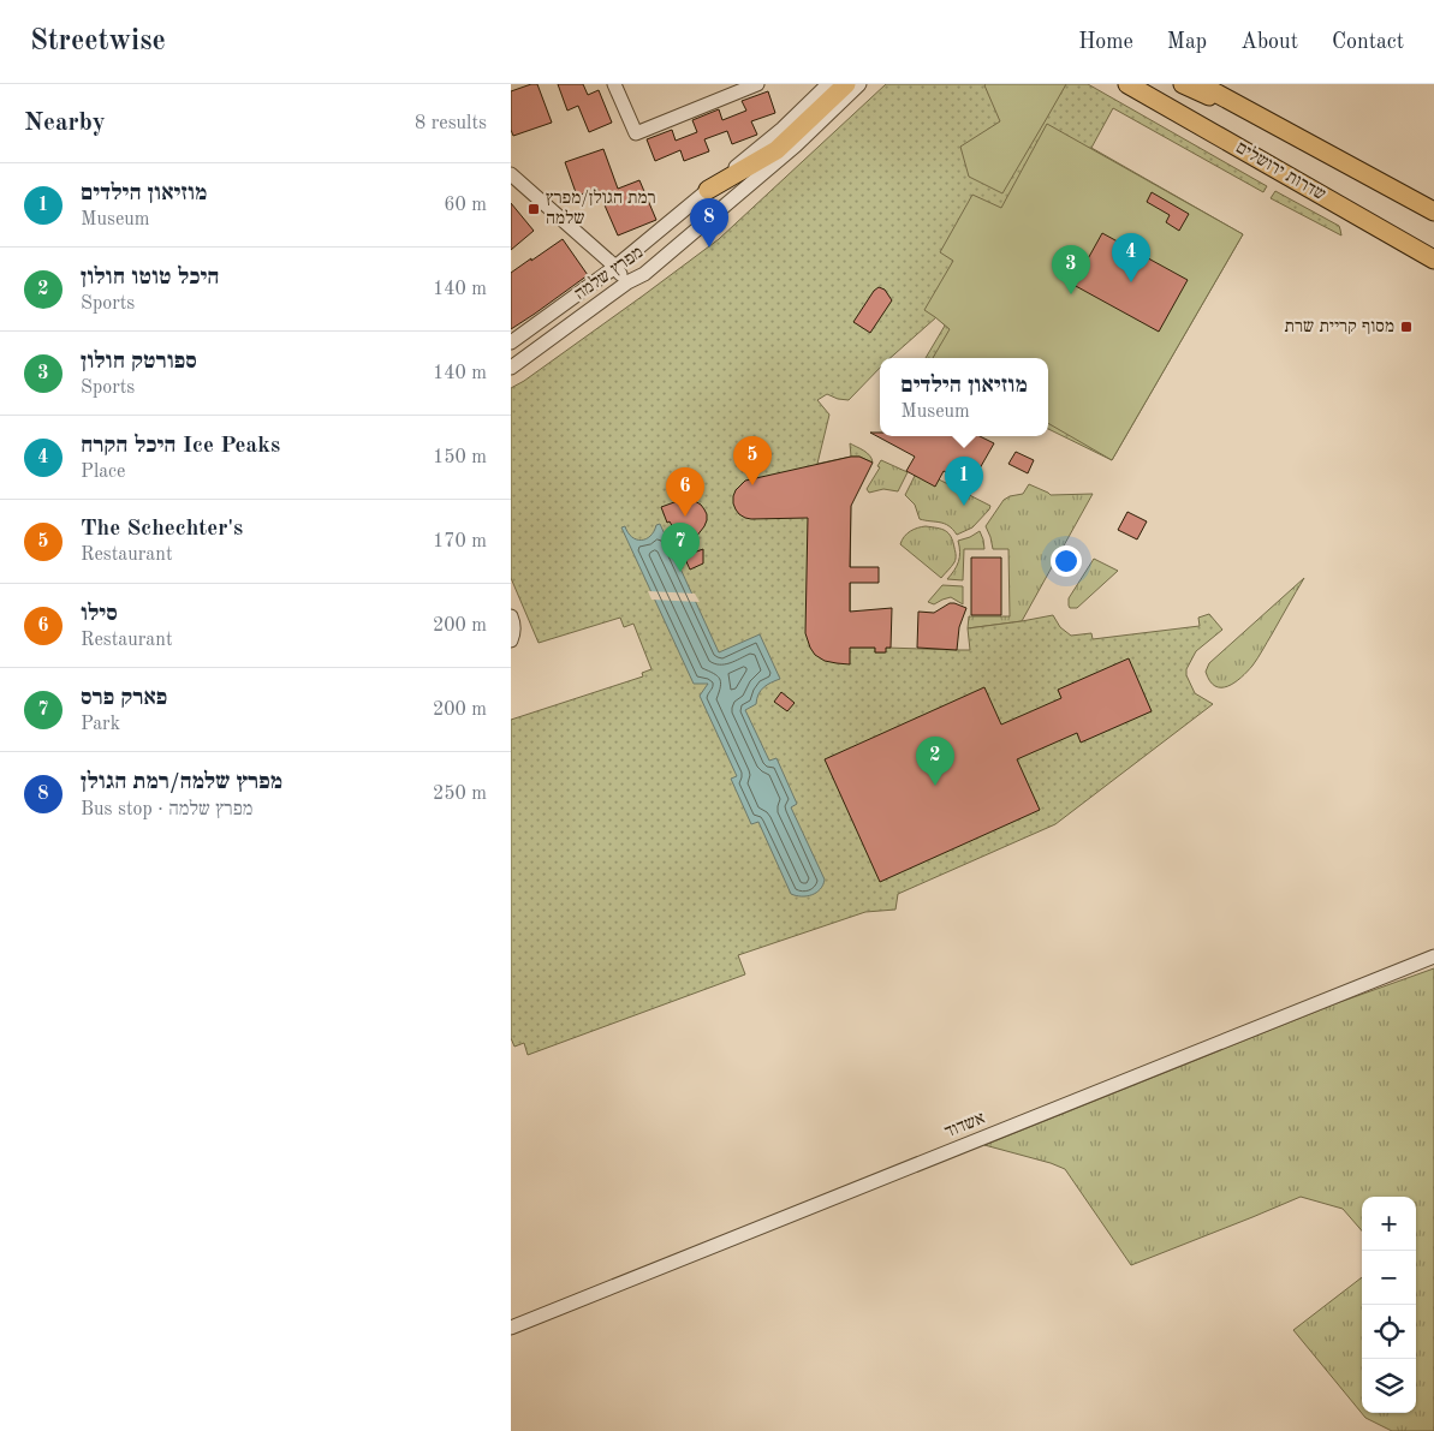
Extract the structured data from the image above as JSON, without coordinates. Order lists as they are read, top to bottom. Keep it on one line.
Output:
{"streets":{"main road":["שדרות ירושלים"],"street":["מפרץ שלמה","אשדוד"]},"places":{"transit":["רמת הגולן/מפרץ שלמה","מסוף קריית שרת"]},"page":{"header":"Streetwise","nav":["Home","Map","About","Contact"],"heading":["Nearby","8 results"],"list":[{"mark":"1","name":"מוזיאון הילדים","note":"Museum","value":"60 m"},{"mark":"2","name":"היכל טוטו חולון","note":"Sports","value":"140 m"},{"mark":"3","name":"ספורטק חולון","note":"Sports","value":"140 m"},{"mark":"4","name":"היכל הקרח Ice Peaks","note":"Place","value":"150 m"},{"mark":"5","name":"The Schechter's","note":"Restaurant","value":"170 m"},{"mark":"6","name":"סילו","note":"Restaurant","value":"200 m"},{"mark":"7","name":"פארק פרס","note":"Park","value":"200 m"},{"mark":"8","name":"מפרץ שלמה/רמת הגולן","note":"Bus stop · מפרץ שלמה","value":"250 m"}],"pins":["8","4","3","5","1","6","7","2"],"popup":["מוזיאון הילדים","Museum"],"map_buttons":["+","−"]}}
